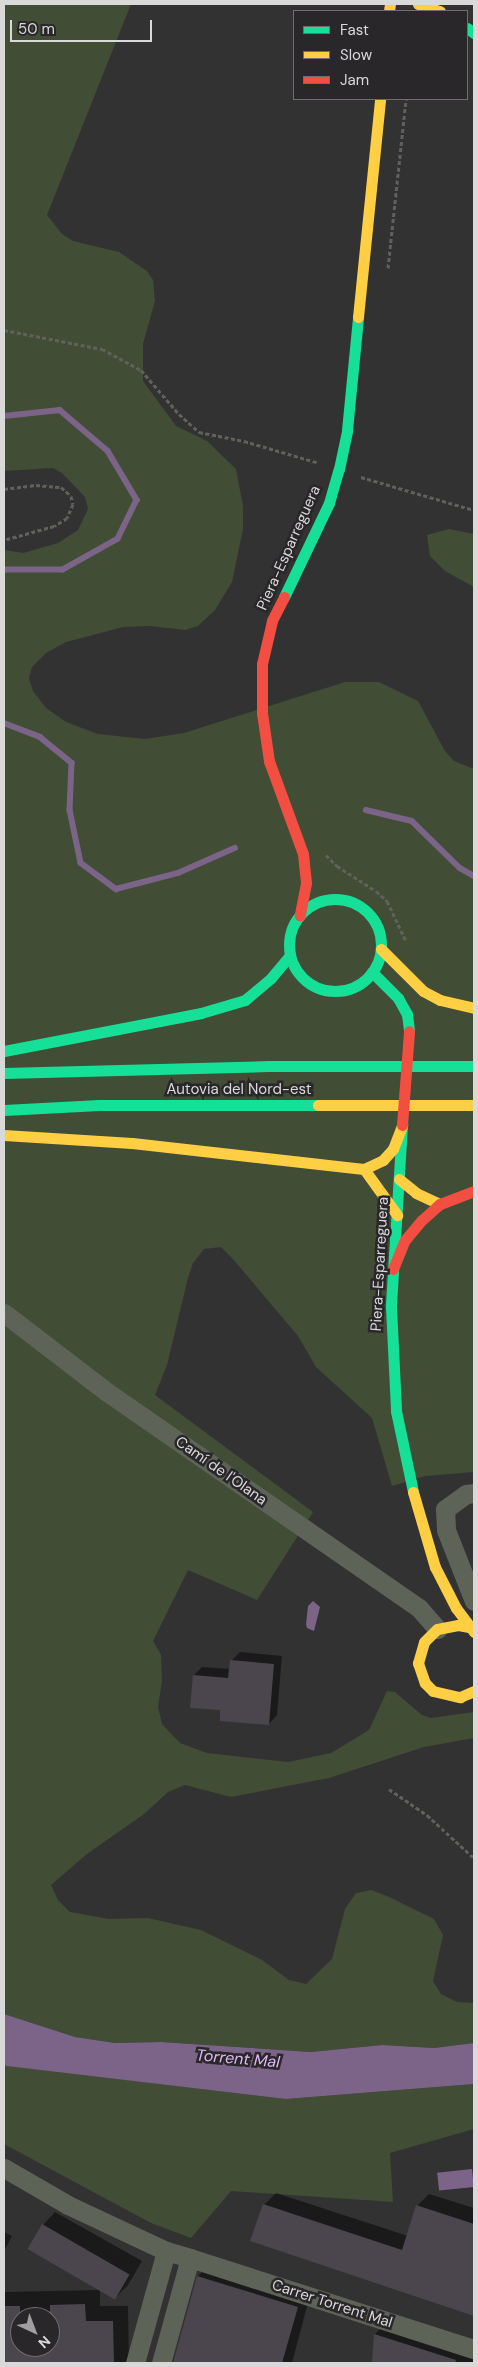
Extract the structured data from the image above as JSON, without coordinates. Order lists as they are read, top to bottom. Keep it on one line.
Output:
{"streets":{"main road":["Piera-Esparreguera","Autovia del Nord-est"],"street":["Camí de l'Olana","Carrer Torrent Mal"]},"crossings":[["Piera-Esparreguera","Camí de l'Olana"]],"water":["Torrent Mal"],"legend":["Fast","Slow","Jam"],"scale_bar":"50 m","north":"bottom right"}
